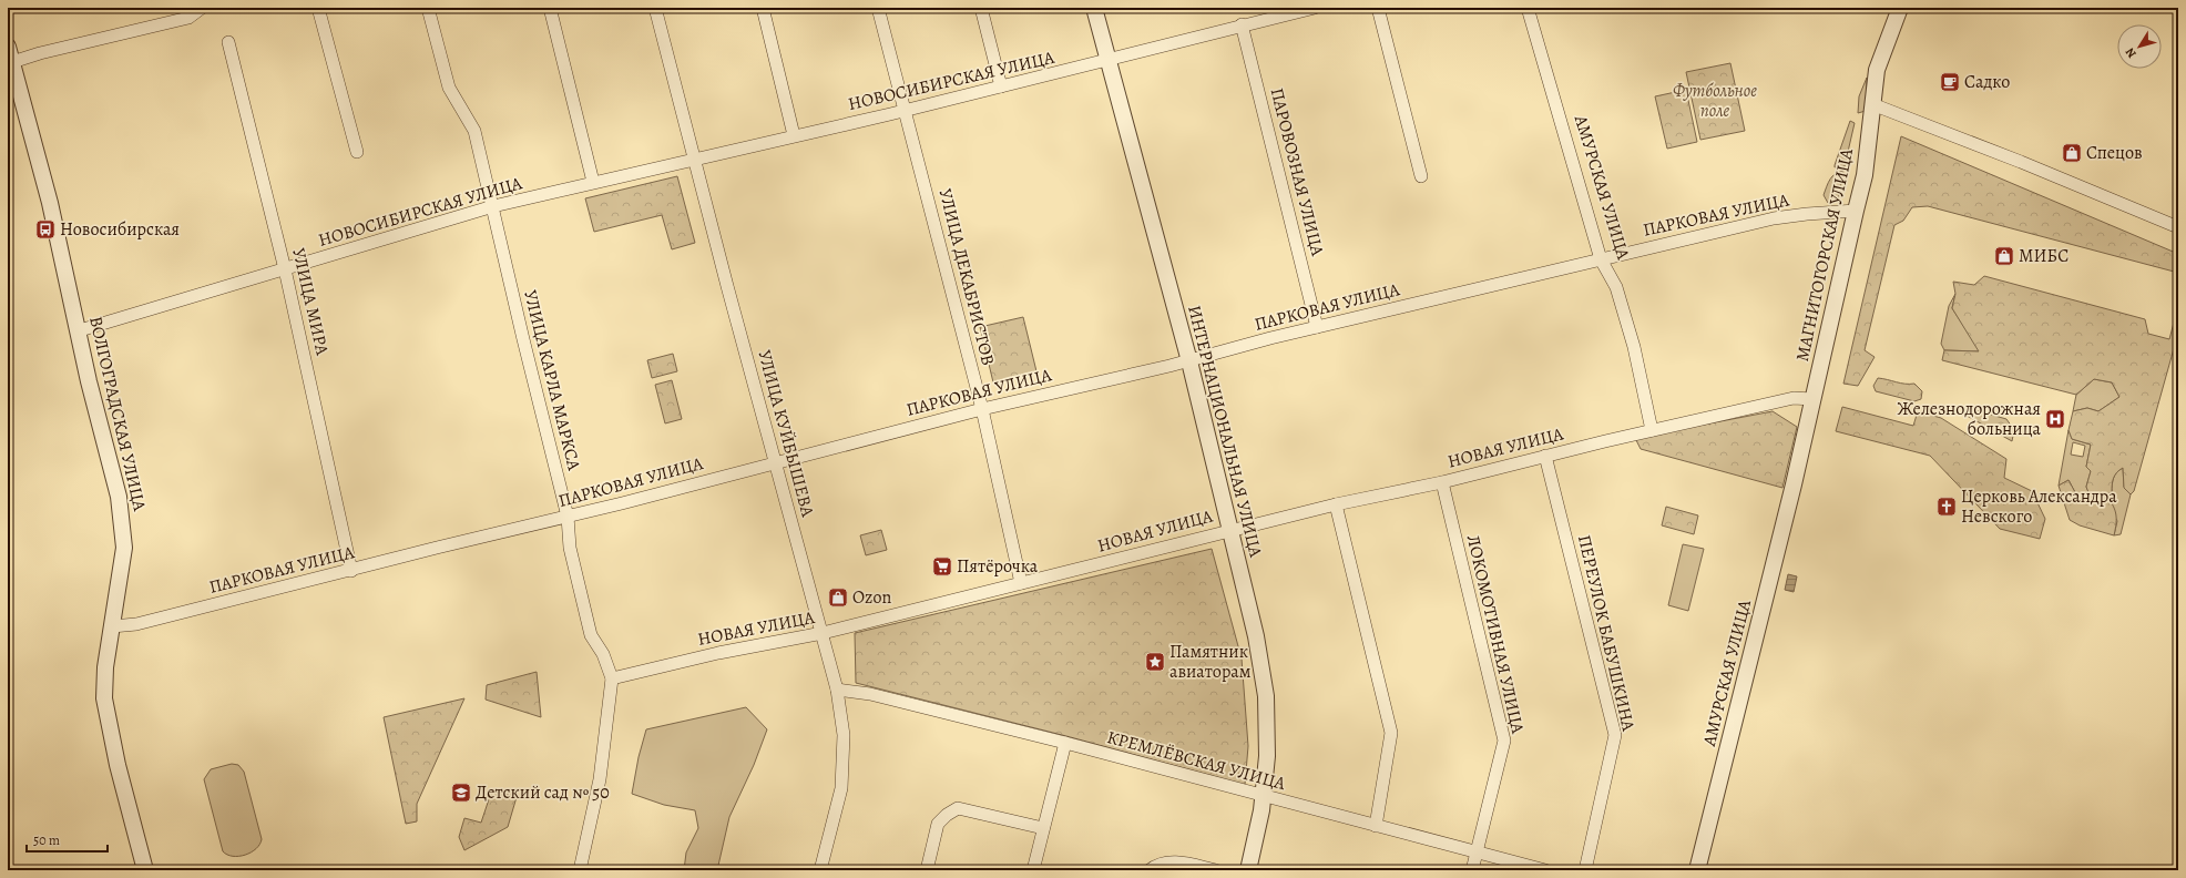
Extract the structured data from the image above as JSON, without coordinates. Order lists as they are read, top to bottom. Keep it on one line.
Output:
{"streets":{"street":["НОВОСИБИРСКАЯ УЛИЦА","ПАРОВОЗНАЯ УЛИЦА","АМУРСКАЯ УЛИЦА","ПАРКОВАЯ УЛИЦА","МАГНИТОГОРСКАЯ УЛИЦА","УЛИЦА ДЕКАБРИСТОВ","УЛИЦА МИРА","УЛИЦА КАРЛА МАРКСА","ВОЛГОГРАДСКАЯ УЛИЦА","ИНТЕРНАЦИОНАЛЬНАЯ УЛИЦА","УЛИЦА КУЙБЫШЕВА","НОВАЯ УЛИЦА","ПЕРЕУЛОК БАБУШКИНА","ЛОКОМОТИВНАЯ УЛИЦА","КРЕМЛЁВСКАЯ УЛИЦА"]},"crossings":[["НОВОСИБИРСКАЯ УЛИЦА","ПАРОВОЗНАЯ УЛИЦА"],["НОВОСИБИРСКАЯ УЛИЦА","УЛИЦА ДЕКАБРИСТОВ"],["НОВОСИБИРСКАЯ УЛИЦА","УЛИЦА МИРА"],["НОВОСИБИРСКАЯ УЛИЦА","УЛИЦА КАРЛА МАРКСА"],["НОВОСИБИРСКАЯ УЛИЦА","ВОЛГОГРАДСКАЯ УЛИЦА"],["НОВОСИБИРСКАЯ УЛИЦА","ИНТЕРНАЦИОНАЛЬНАЯ УЛИЦА"],["НОВОСИБИРСКАЯ УЛИЦА","УЛИЦА КУЙБЫШЕВА"],["ПАРОВОЗНАЯ УЛИЦА","ПАРКОВАЯ УЛИЦА"],["АМУРСКАЯ УЛИЦА","ПАРКОВАЯ УЛИЦА"],["АМУРСКАЯ УЛИЦА","МАГНИТОГОРСКАЯ УЛИЦА"],["АМУРСКАЯ УЛИЦА","НОВАЯ УЛИЦА"],["ПАРКОВАЯ УЛИЦА","МАГНИТОГОРСКАЯ УЛИЦА"],["ПАРКОВАЯ УЛИЦА","УЛИЦА ДЕКАБРИСТОВ"],["ПАРКОВАЯ УЛИЦА","УЛИЦА МИРА"],["ПАРКОВАЯ УЛИЦА","УЛИЦА КАРЛА МАРКСА"],["ПАРКОВАЯ УЛИЦА","ВОЛГОГРАДСКАЯ УЛИЦА"],["ПАРКОВАЯ УЛИЦА","ИНТЕРНАЦИОНАЛЬНАЯ УЛИЦА"],["ПАРКОВАЯ УЛИЦА","УЛИЦА КУЙБЫШЕВА"],["МАГНИТОГОРСКАЯ УЛИЦА","НОВАЯ УЛИЦА"],["УЛИЦА ДЕКАБРИСТОВ","НОВАЯ УЛИЦА"],["УЛИЦА КАРЛА МАРКСА","НОВАЯ УЛИЦА"],["ИНТЕРНАЦИОНАЛЬНАЯ УЛИЦА","НОВАЯ УЛИЦА"],["ИНТЕРНАЦИОНАЛЬНАЯ УЛИЦА","КРЕМЛЁВСКАЯ УЛИЦА"],["УЛИЦА КУЙБЫШЕВА","НОВАЯ УЛИЦА"],["УЛИЦА КУЙБЫШЕВА","КРЕМЛЁВСКАЯ УЛИЦА"],["НОВАЯ УЛИЦА","ПЕРЕУЛОК БАБУШКИНА"],["НОВАЯ УЛИЦА","ЛОКОМОТИВНАЯ УЛИЦА"],["ЛОКОМОТИВНАЯ УЛИЦА","КРЕМЛЁВСКАЯ УЛИЦА"]],"parks":["Футбольное поле"],"places":{"cafe":["Садко"],"shop":["Спецов","МИБС","Ozon"],"bus stop":["Новосибирская"],"hospital":["Железнодорожная больница"],"church":["Церковь Александра Невского"],"supermarket":["Пятёрочка"],"place":["Памятник авиаторам"],"school or university":["Детский сад № 50"]},"scale_bar":"50 m","north":"bottom left"}
